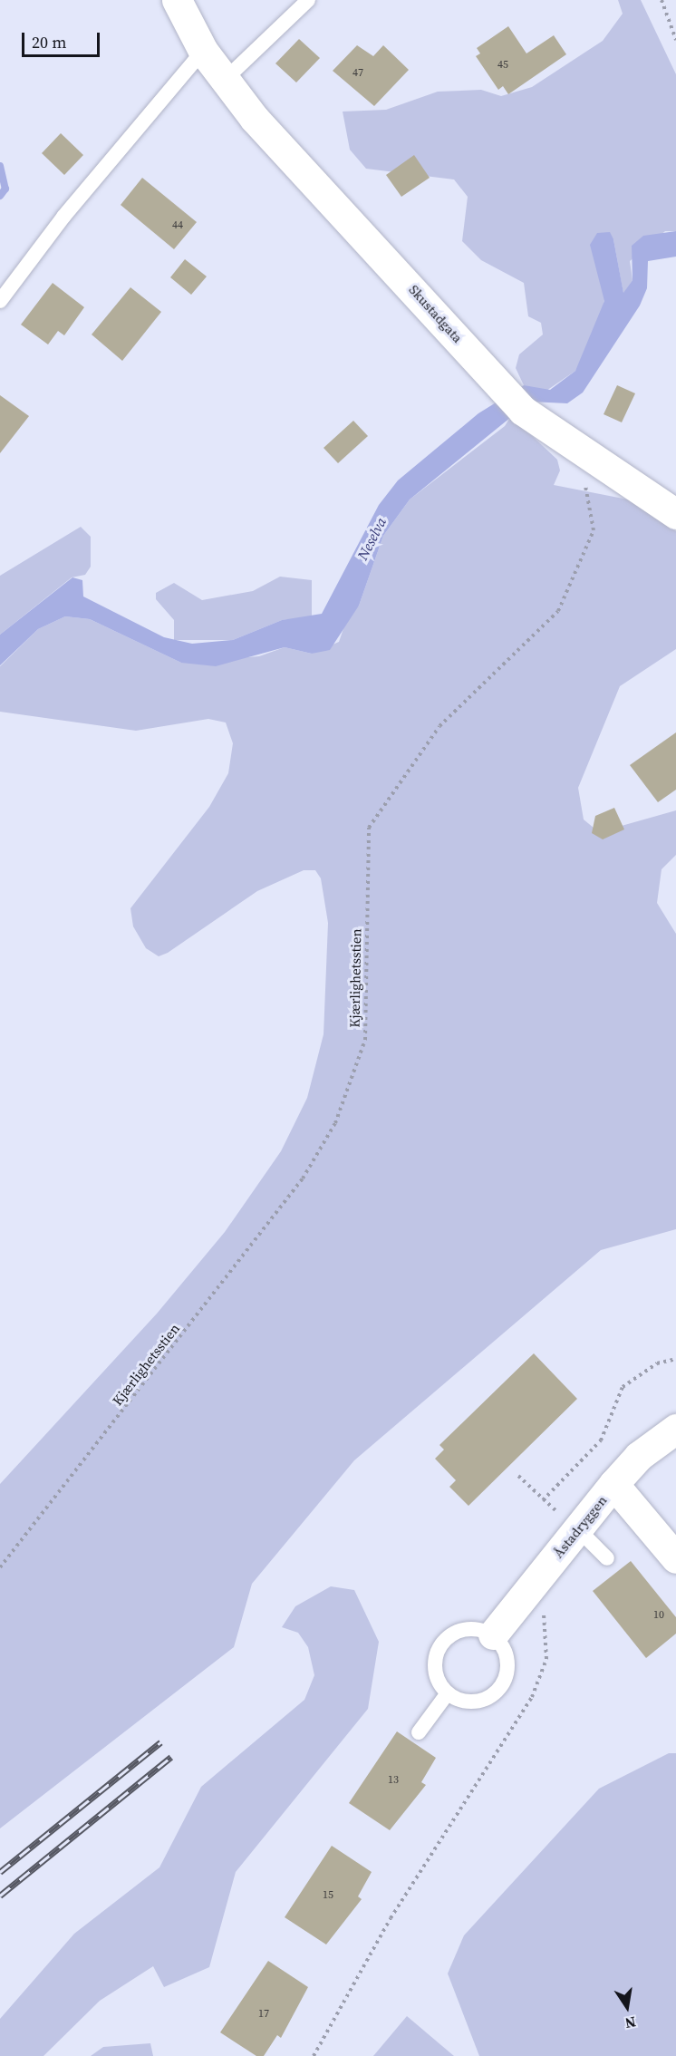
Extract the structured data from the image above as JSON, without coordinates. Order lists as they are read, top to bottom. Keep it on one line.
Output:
{"streets":{"street":["Skustadgata","Åstadryggen"],"path":["Kjærlighetsstien"]},"crossings":[["Skustadgata","Kjærlighetsstien"]],"water":["Neselva"],"house_numbers":["45","47","44","10","13","15","17"],"scale_bar":"20 m","north":"bottom"}
